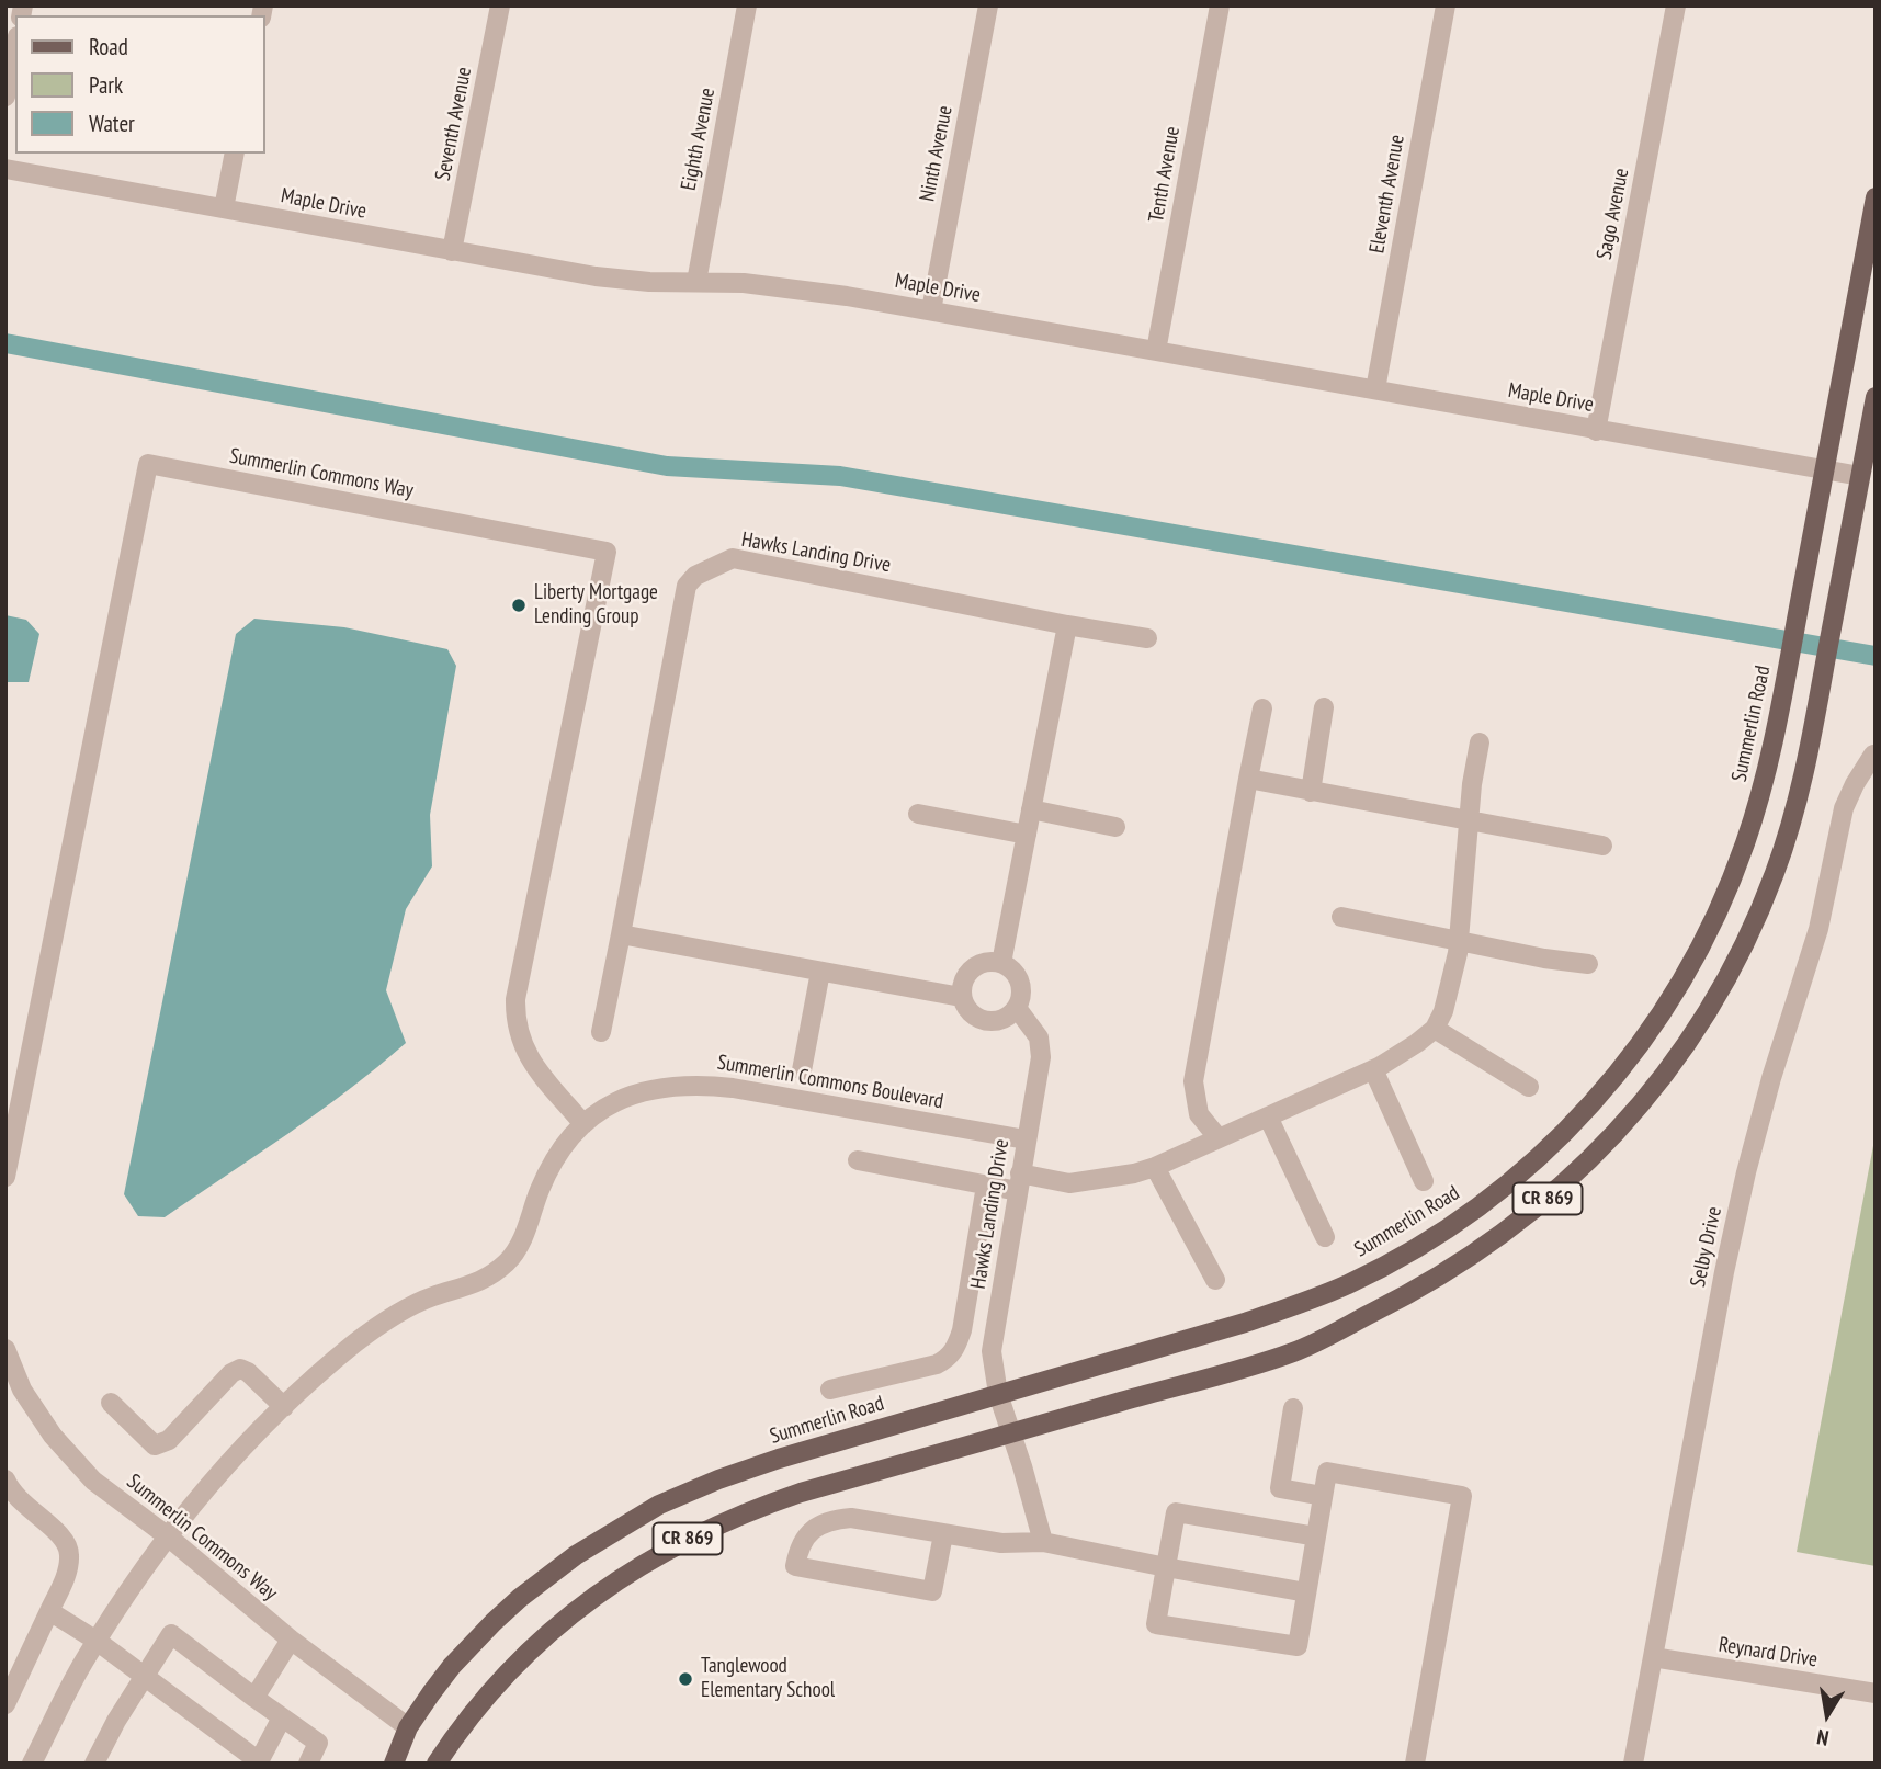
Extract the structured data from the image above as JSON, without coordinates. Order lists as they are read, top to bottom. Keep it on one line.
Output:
{"streets":{"main road":["Summerlin Road","CR 869"],"street":["Seventh Avenue","Eighth Avenue","Ninth Avenue","Tenth Avenue","Eleventh Avenue","Maple Drive","Sago Avenue","Summerlin Commons Way","Hawks Landing Drive","Summerlin Commons Boulevard","Selby Drive","Reynard Drive"]},"crossings":[["Seventh Avenue","Maple Drive"],["Eighth Avenue","Maple Drive"],["Ninth Avenue","Maple Drive"],["Tenth Avenue","Maple Drive"],["Eleventh Avenue","Maple Drive"],["Maple Drive","Sago Avenue"],["Maple Drive","Summerlin Road"],["Maple Drive","CR 869"],["Summerlin Commons Way","Summerlin Road"],["Summerlin Commons Way","Summerlin Commons Boulevard"],["Hawks Landing Drive","Summerlin Road"],["Hawks Landing Drive","Summerlin Commons Boulevard"],["Hawks Landing Drive","CR 869"],["Selby Drive","Reynard Drive"]],"places":["Liberty Mortgage Lending Group","Tanglewood Elementary School"],"legend":["Road","Park","Water"],"north":"bottom"}
